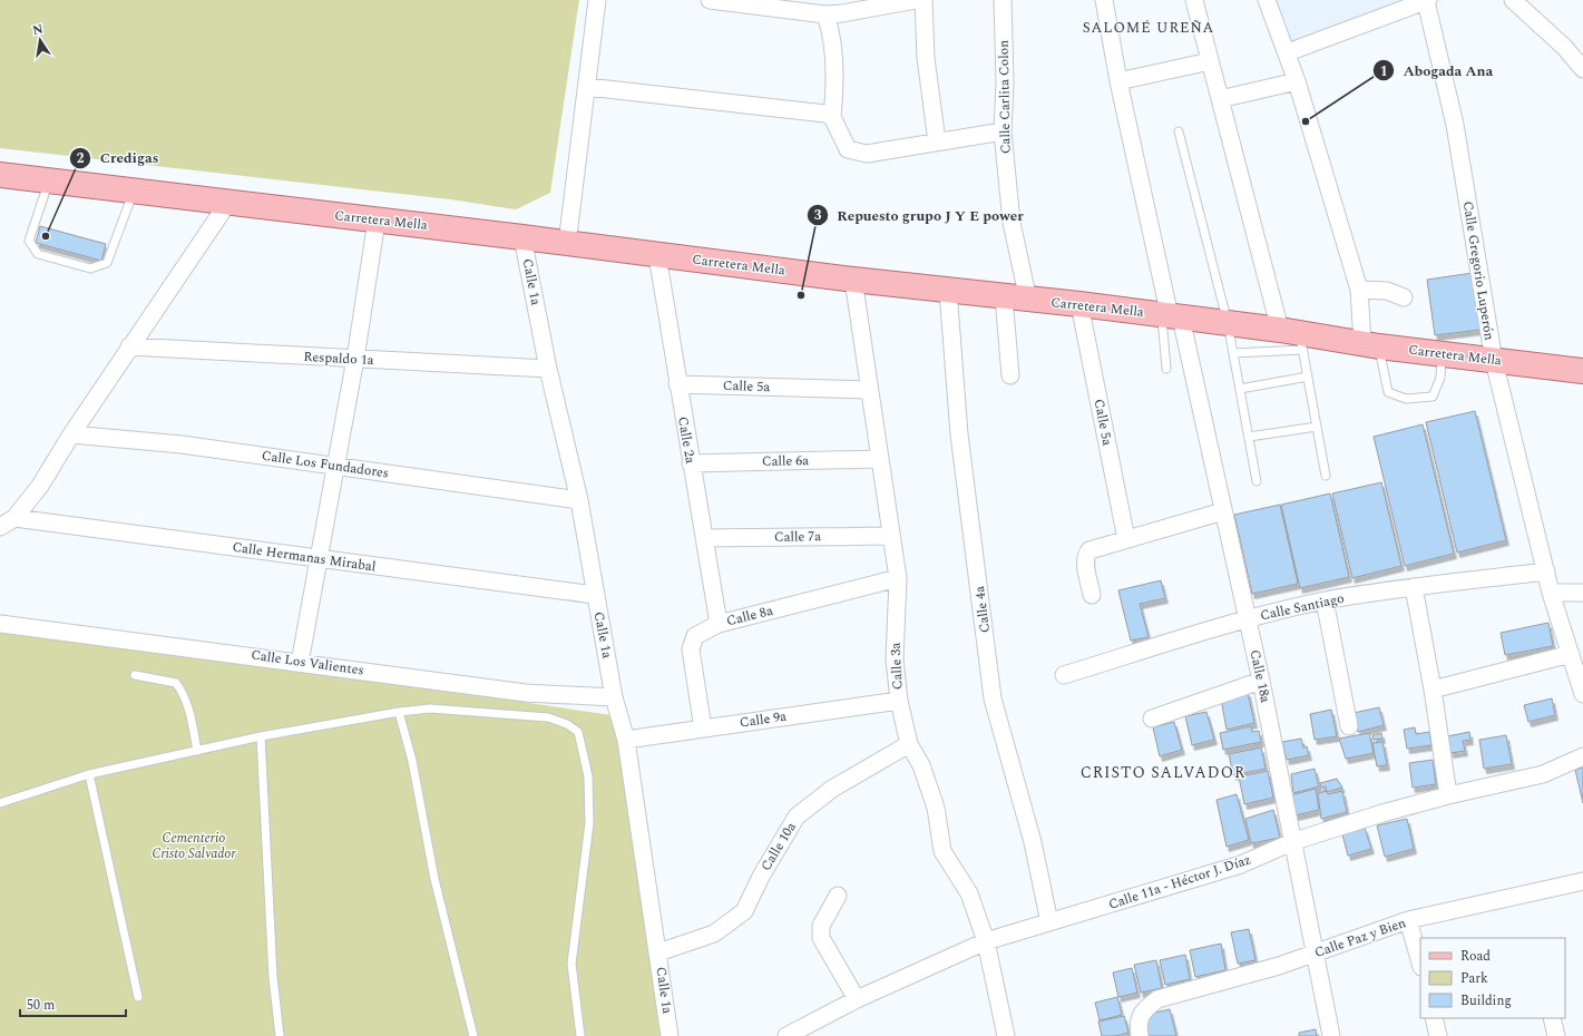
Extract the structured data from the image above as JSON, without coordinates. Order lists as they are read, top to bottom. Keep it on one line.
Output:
{"streets":{"main road":["Carretera Mella"],"street":["Calle Carlita Colon","Calle Gregorio Luperón","Calle 1a","Respaldo 1a","Calle 5a","Calle 2a","Calle 6a","Calle Los Fundadores","Calle 7a","Calle Hermanas Mirabal","Calle Santiago","Calle 4a","Calle 8a","Calle Los Valientes","Calle 3a","Calle 18a","Calle 9a","Calle 10a","Calle 11a - Héctor J. Díaz","Calle Paz y Bien"]},"crossings":[["Calle Carlita Colon","Carretera Mella"],["Carretera Mella","Calle Gregorio Luperón"],["Carretera Mella","Calle 1a"],["Carretera Mella","Calle 5a"],["Carretera Mella","Calle 2a"],["Carretera Mella","Calle 4a"],["Carretera Mella","Calle 3a"],["Carretera Mella","Calle 18a"],["Calle Gregorio Luperón","Calle Santiago"],["Calle 1a","Respaldo 1a"],["Calle 1a","Calle Los Fundadores"],["Calle 1a","Calle Hermanas Mirabal"],["Calle 1a","Calle Los Valientes"],["Calle 1a","Calle 9a"],["Calle 1a","Calle 10a"],["Calle 5a","Calle 2a"],["Calle 5a","Calle 3a"],["Calle 2a","Calle 6a"],["Calle 2a","Calle 7a"],["Calle 2a","Calle 8a"],["Calle 6a","Calle 3a"],["Calle 7a","Calle 3a"],["Calle Santiago","Calle 18a"],["Calle 4a","Calle 11a - Héctor J. Díaz"],["Calle 8a","Calle 3a"],["Calle 8a","Calle 9a"],["Calle 3a","Calle 9a"],["Calle 3a","Calle 10a"],["Calle 3a","Calle 11a - Héctor J. Díaz"],["Calle 18a","Calle 11a - Héctor J. Díaz"],["Calle 18a","Calle Paz y Bien"]],"districts":["SALOMÉ UREÑA","CRISTO SALVADOR"],"parks":["Cementerio Cristo Salvador"],"places":["Abogada Ana","Credigas","Repuesto grupo J Y E power"],"legend":["Road","Park","Building"],"scale_bar":"50 m","north":"top"}
